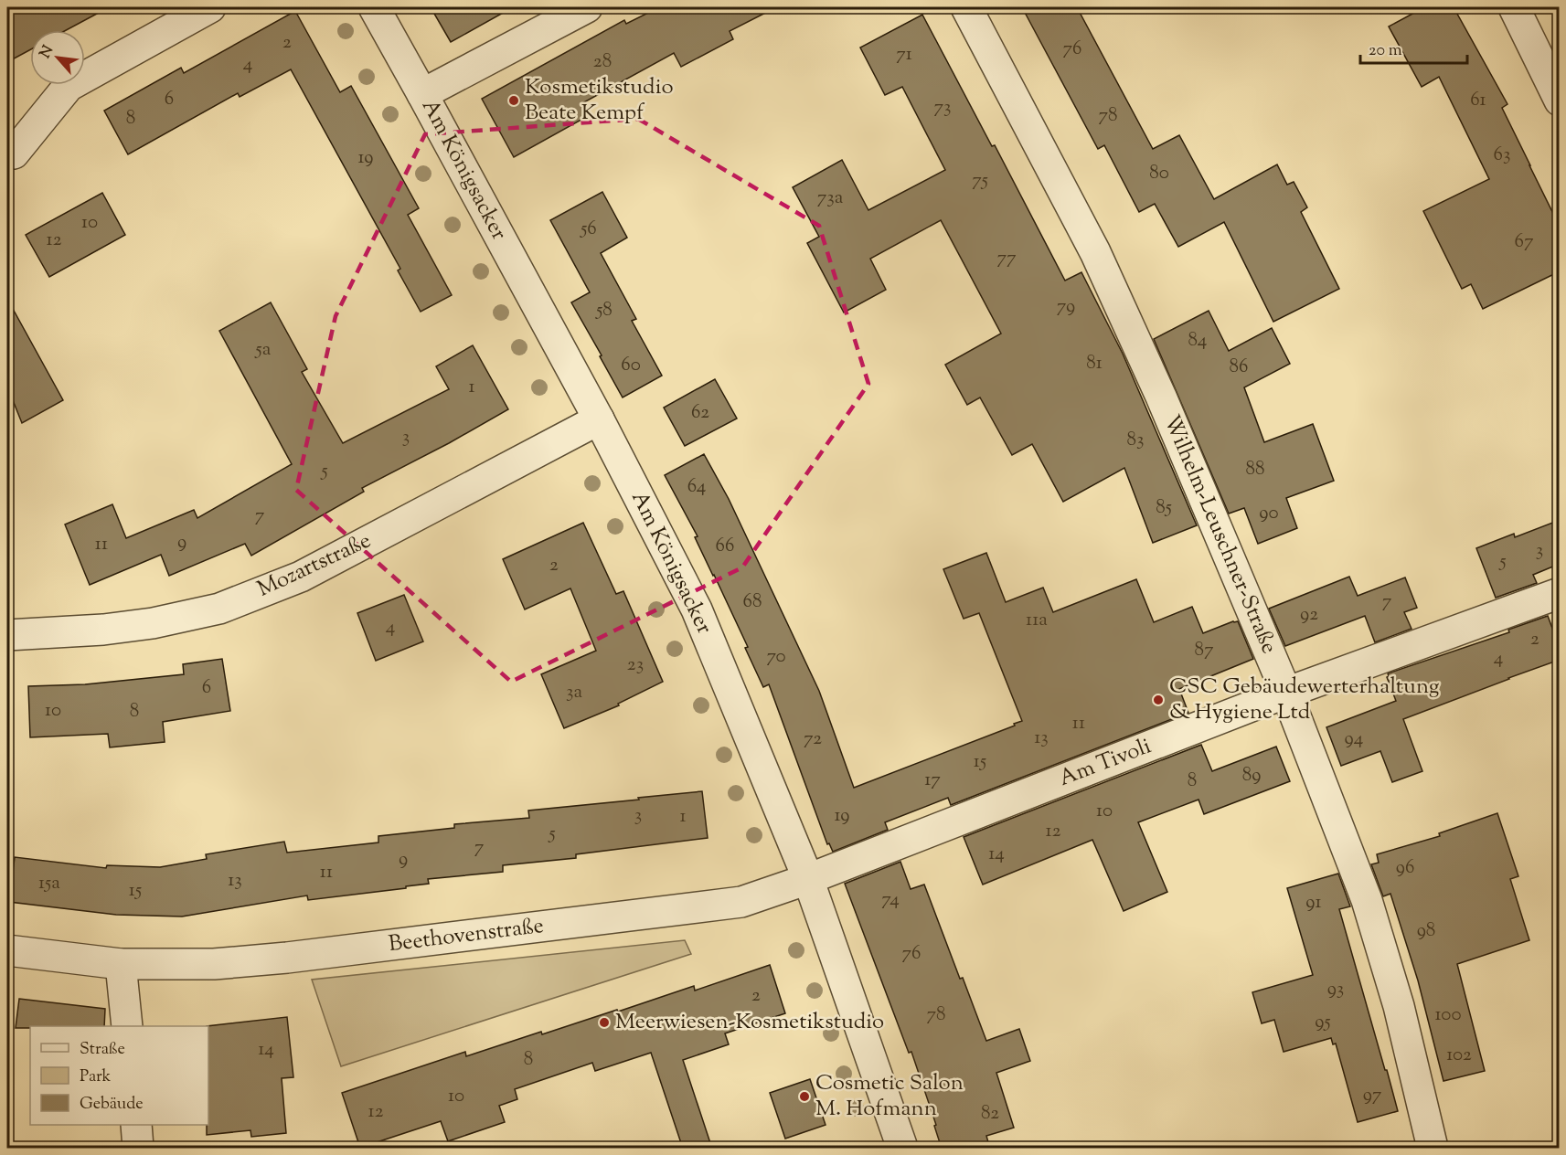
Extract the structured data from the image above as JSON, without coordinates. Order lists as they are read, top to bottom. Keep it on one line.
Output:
{"streets":{"street":["Am Königsacker","Wilhelm-Leuschner-Straße","Mozartstraße","Am Tivoli","Beethovenstraße"]},"crossings":[["Am Königsacker","Mozartstraße"],["Am Königsacker","Am Tivoli"],["Am Königsacker","Beethovenstraße"],["Wilhelm-Leuschner-Straße","Am Tivoli"],["Am Tivoli","Beethovenstraße"]],"places":["Kosmetikstudio Beate Kempf","CSC Gebäudewerterhaltung & Hygiene Ltd","Meerwiesen-Kosmetikstudio","Cosmetic Salon M. Hofmann"],"house_numbers":["2","76","71","28","4","6","61","73","78","8","63","19","80","75","73a","10","56","12","67","77","79","58","84","5a","81","60","86","1","62","3","83","88","5","64","85","90","7","9","11","66","3","5","2","68","7","92","11a","4","2","87","70","4","23","6","3a","10","8","11","13","72","94","15","89","17","8","10","3","19","1","12","5","7","14","9","96","11","13","15a","15","74","91","98","76","93","2","78","100","95","14","102","8","97","10","12","82"],"legend":["Straße","Park","Gebäude"],"scale_bar":"20 m","north":"top left"}
